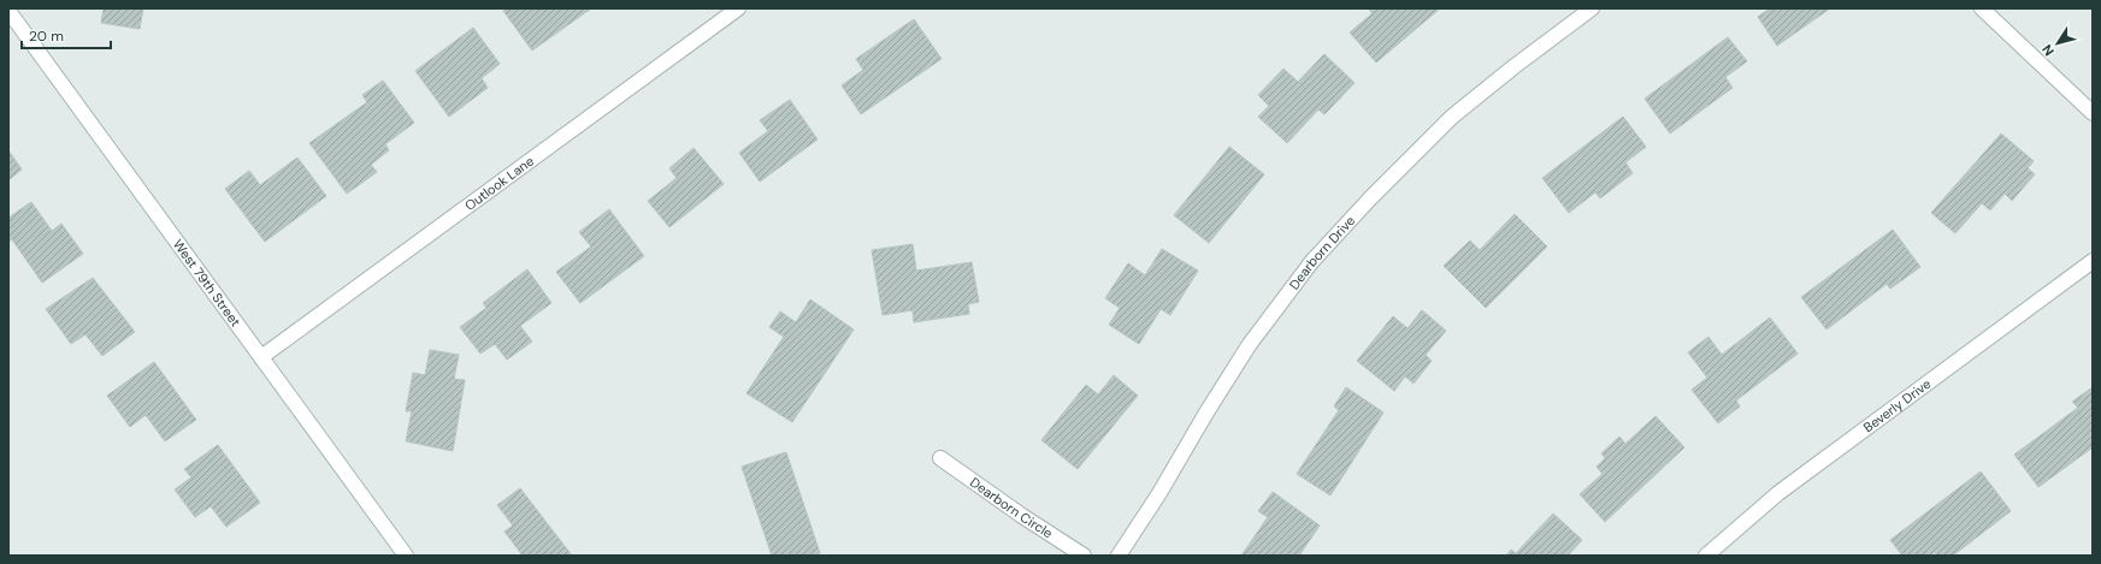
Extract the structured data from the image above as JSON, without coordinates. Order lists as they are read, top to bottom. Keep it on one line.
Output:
{"streets":{"street":["Outlook Lane","Dearborn Drive","West 79th Street","Beverly Drive","Dearborn Circle"]},"crossings":[["Outlook Lane","West 79th Street"]],"scale_bar":"20 m","north":"bottom left"}
